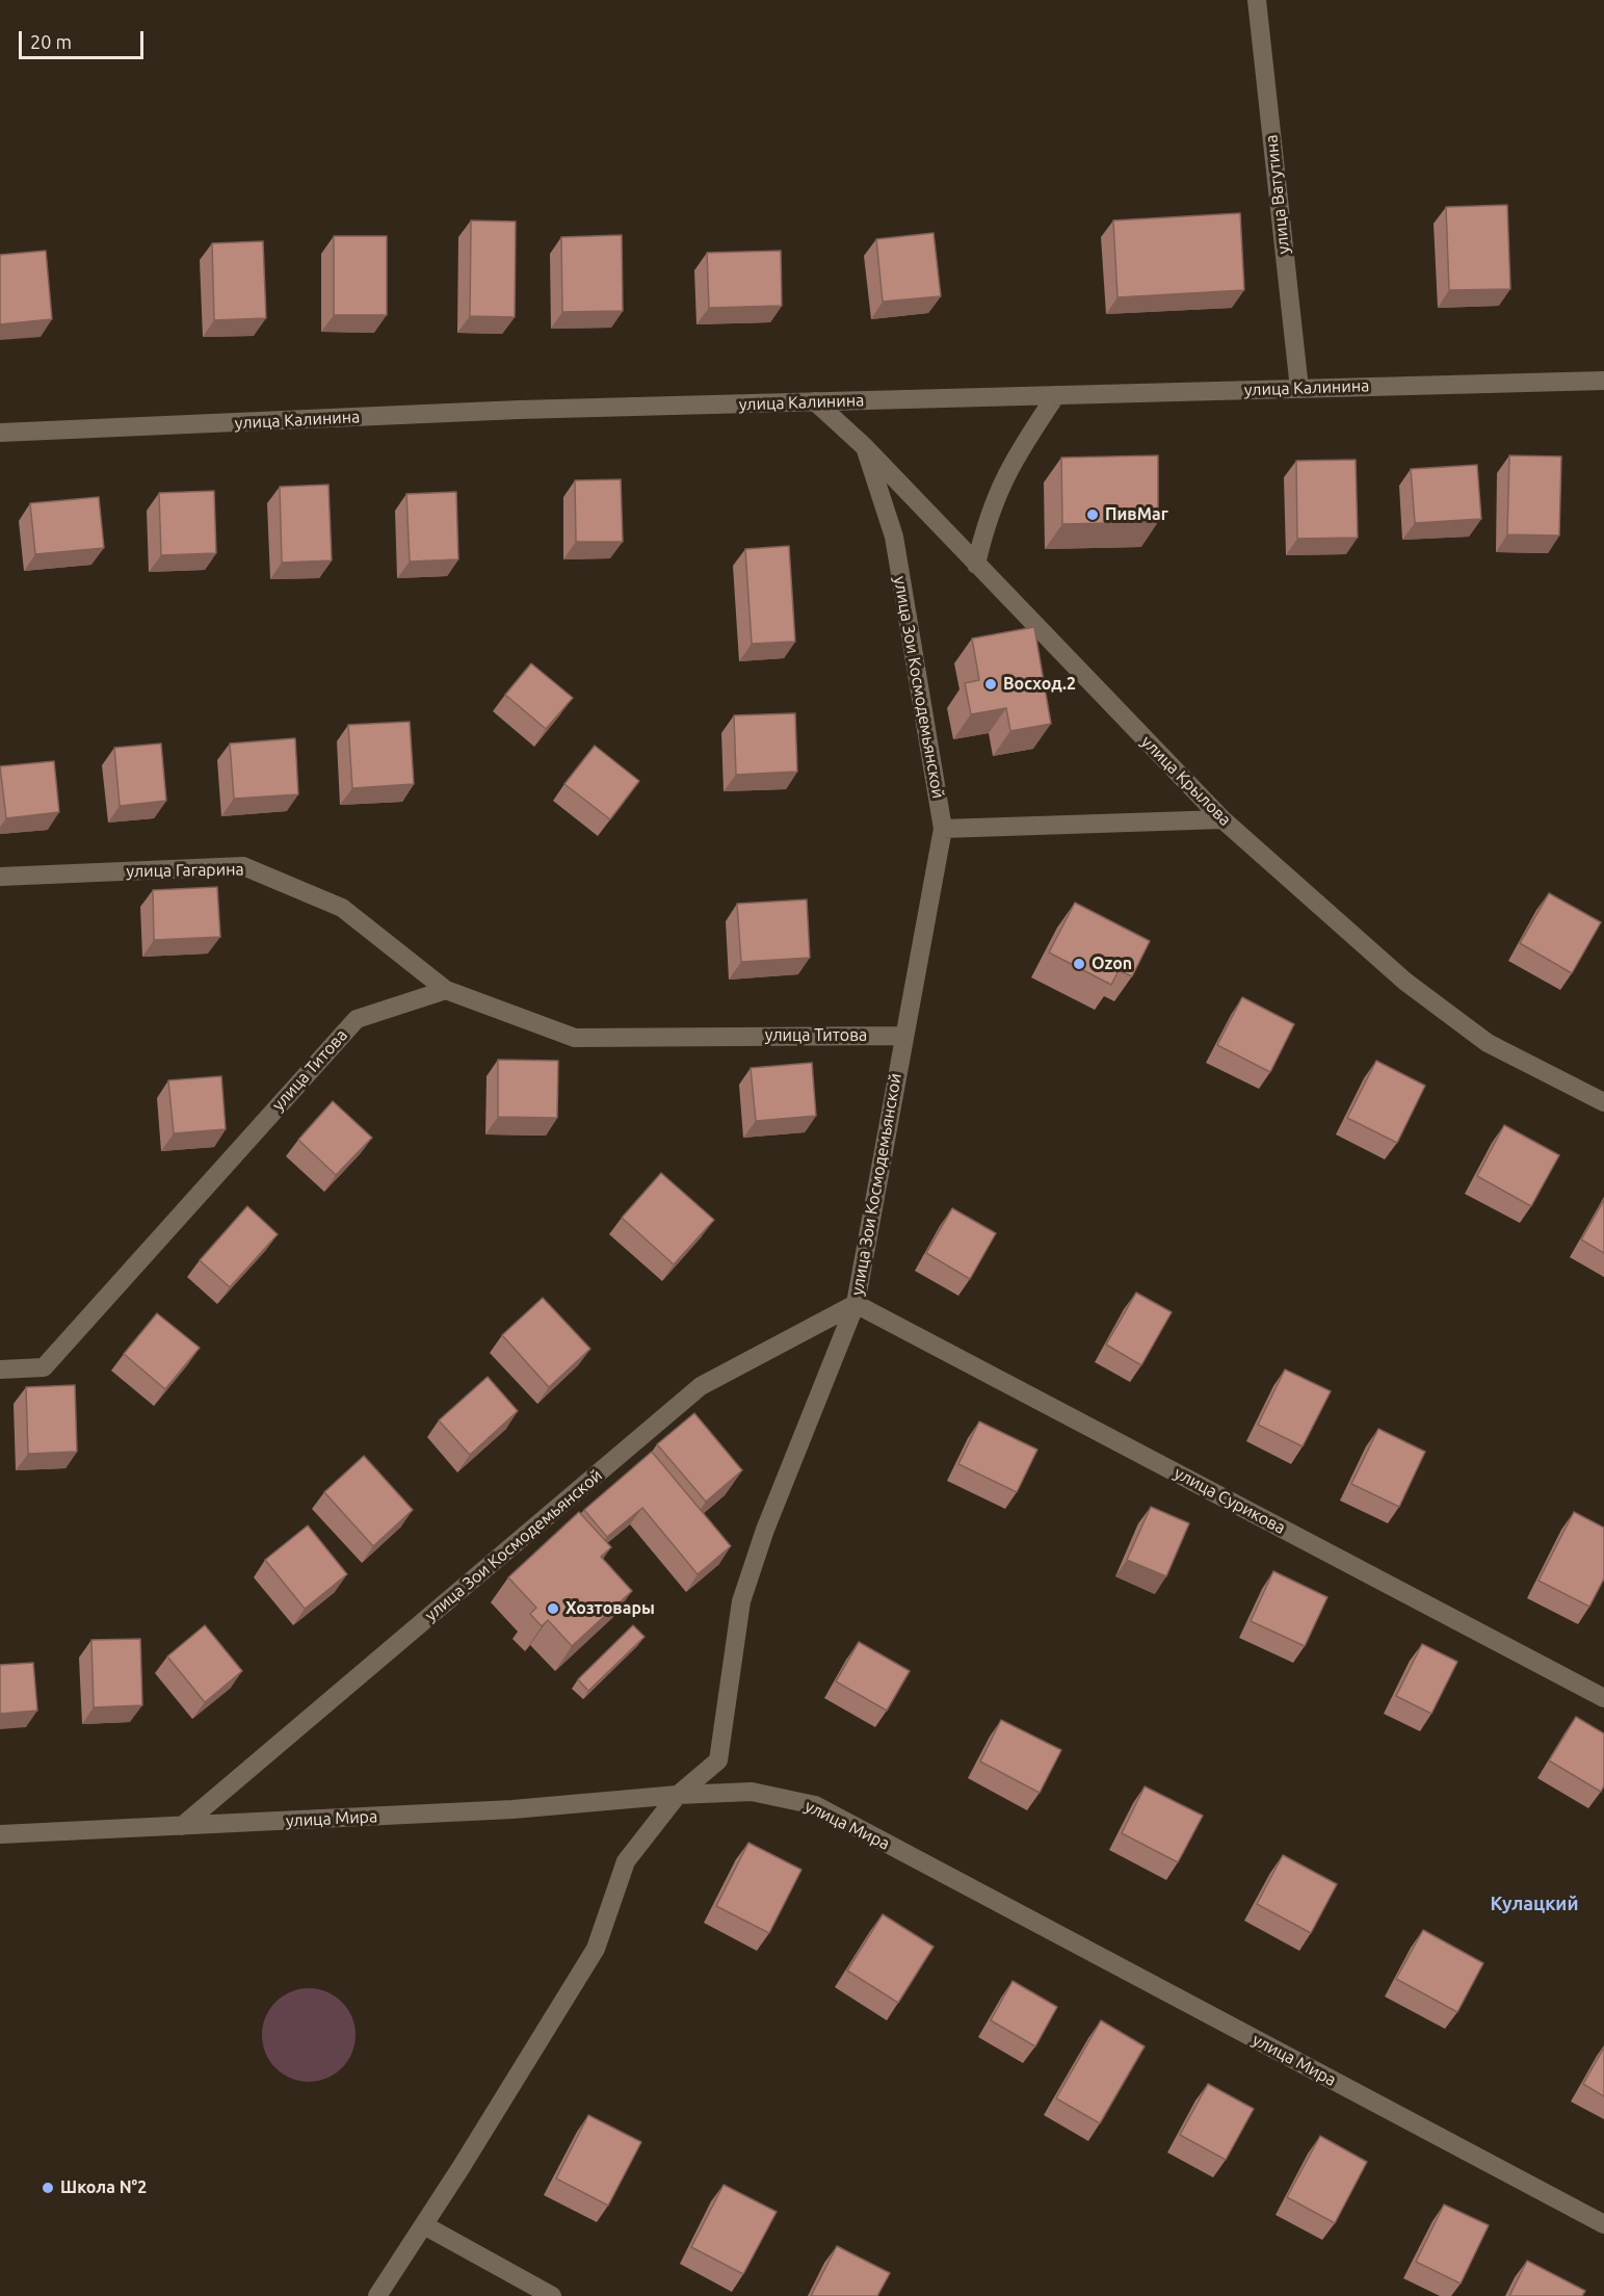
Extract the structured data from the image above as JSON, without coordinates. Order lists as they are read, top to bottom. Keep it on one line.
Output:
{"streets":{"street":["улица Ватутина","улица Калинина","улица Зои Космодемьянской","улица Крылова","улица Гагарина","улица Титова","улица Сурикова","улица Мира"]},"crossings":[["улица Ватутина","улица Калинина"],["улица Калинина","улица Крылова"],["улица Зои Космодемьянской","улица Крылова"],["улица Зои Космодемьянской","улица Титова"],["улица Зои Космодемьянской","улица Сурикова"],["улица Зои Космодемьянской","улица Мира"],["улица Гагарина","улица Титова"]],"districts":["Кулацкий"],"places":["ПивМаг","Восход.2","Ozon","Хозтовары","Школа N°2"],"scale_bar":"20 m"}
